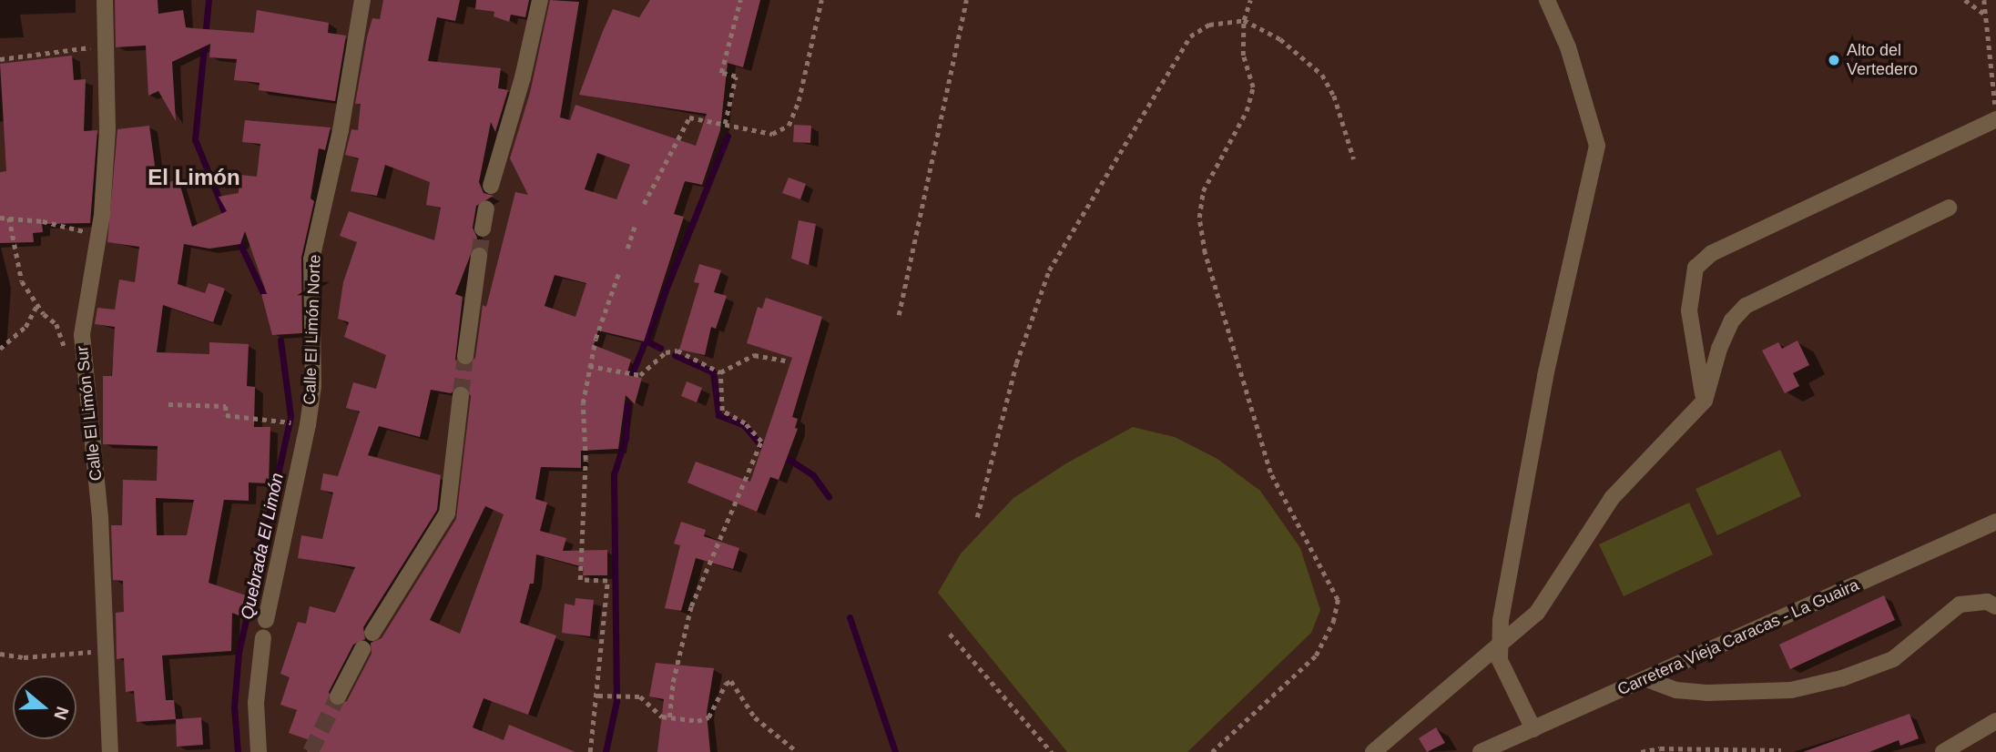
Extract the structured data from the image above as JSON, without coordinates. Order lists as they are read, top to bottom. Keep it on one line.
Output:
{"streets":{"street":["Calle El Limón Norte","Calle El Limón Sur","Carretera Vieja Caracas - La Guaira"]},"districts":["El Limón"],"water":["Quebrada El Limón"],"places":["Alto del Vertedero"],"north":"right"}
